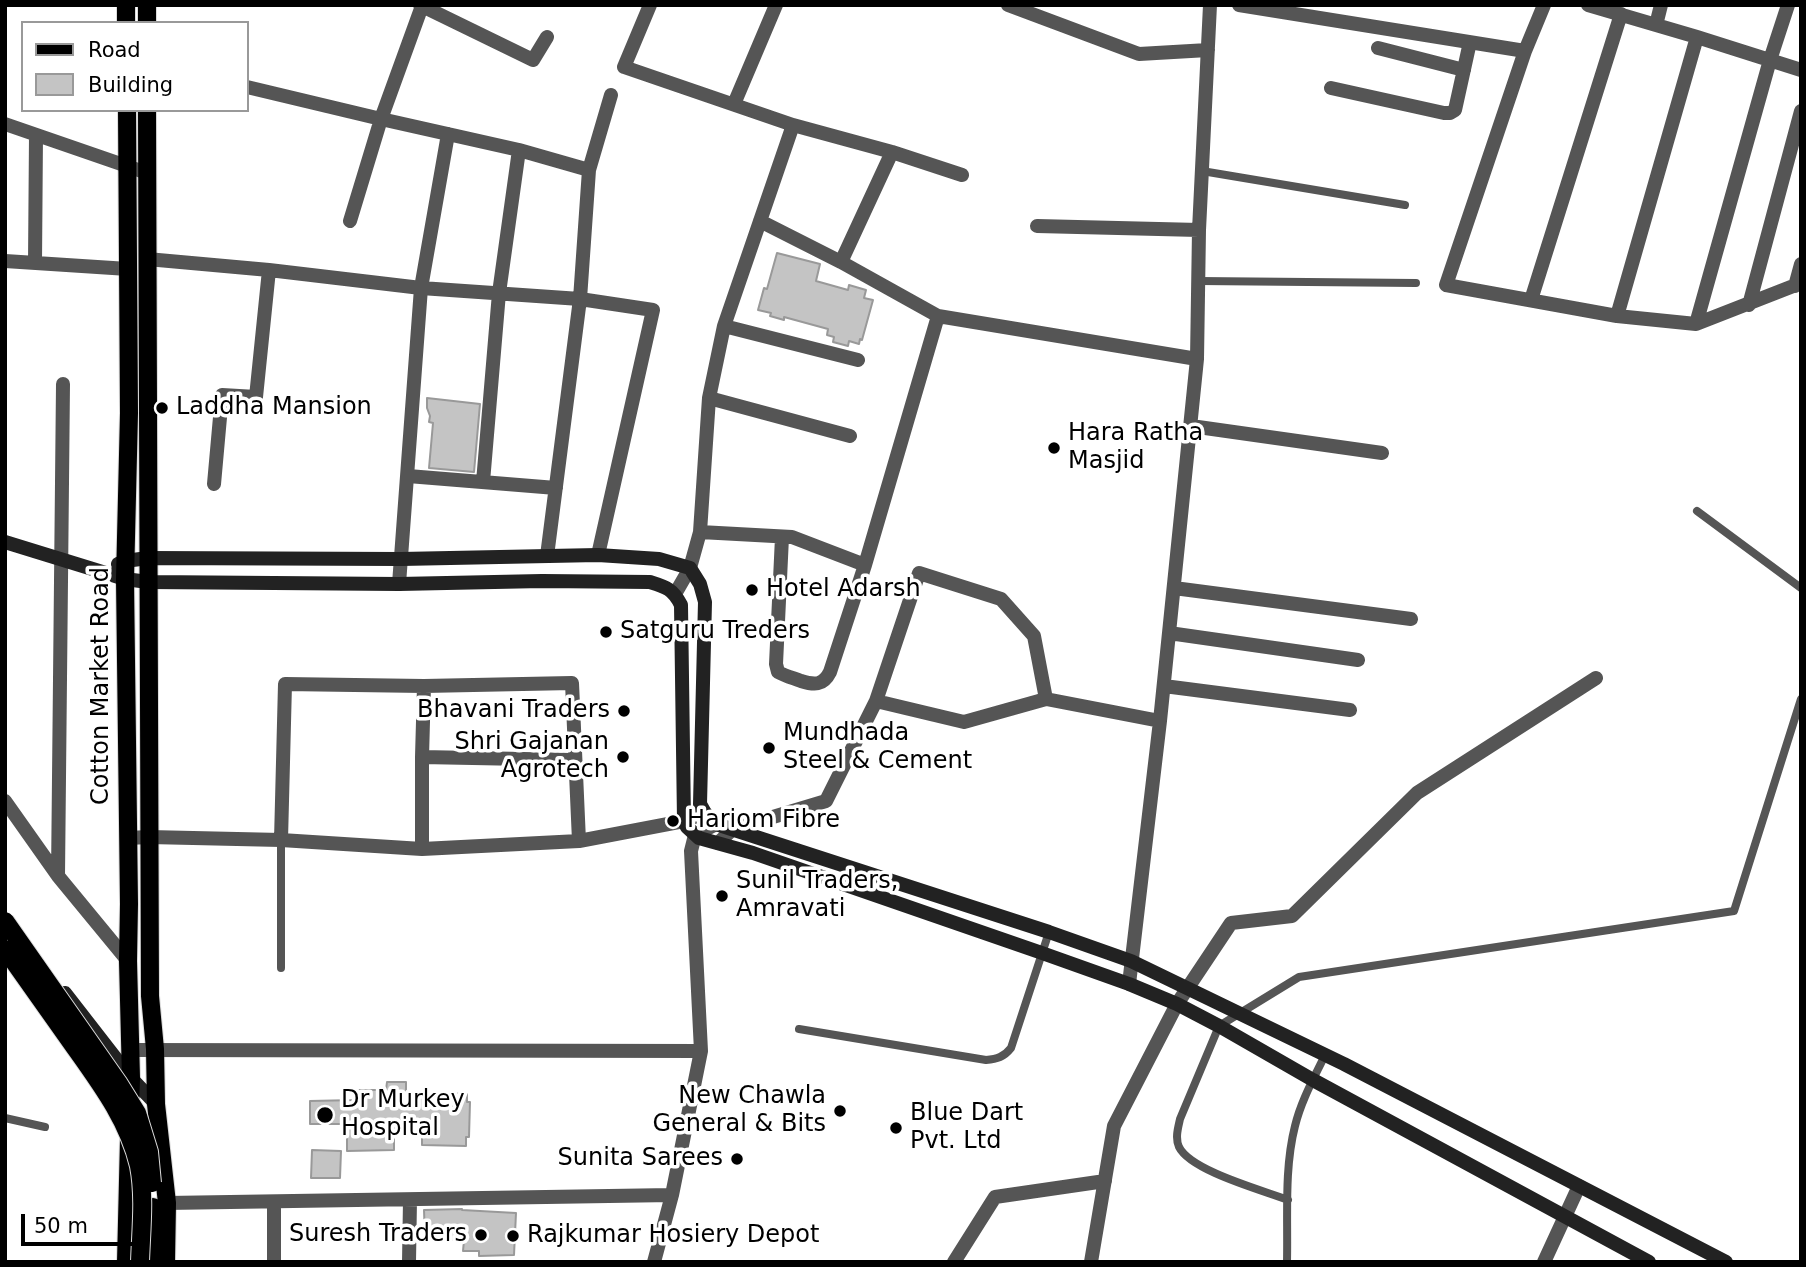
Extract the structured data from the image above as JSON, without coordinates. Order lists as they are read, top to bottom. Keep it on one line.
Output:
{"streets":{"main road":["Cotton Market Road"]},"places":["Laddha Mansion","Hara Ratha Masjid","Hotel Adarsh","Satguru Treders","Bhavani Traders","Mundhada Steel & Cement","Shri Gajanan Agrotech","Hariom Fibre","Sunil Traders, Amravati","New Chawla General & Bits","Dr Murkey Hospital","Blue Dart Pvt. Ltd","Sunita Sarees","Suresh Traders","Rajkumar Hosiery Depot"],"legend":["Road","Building"],"scale_bar":"50 m"}
